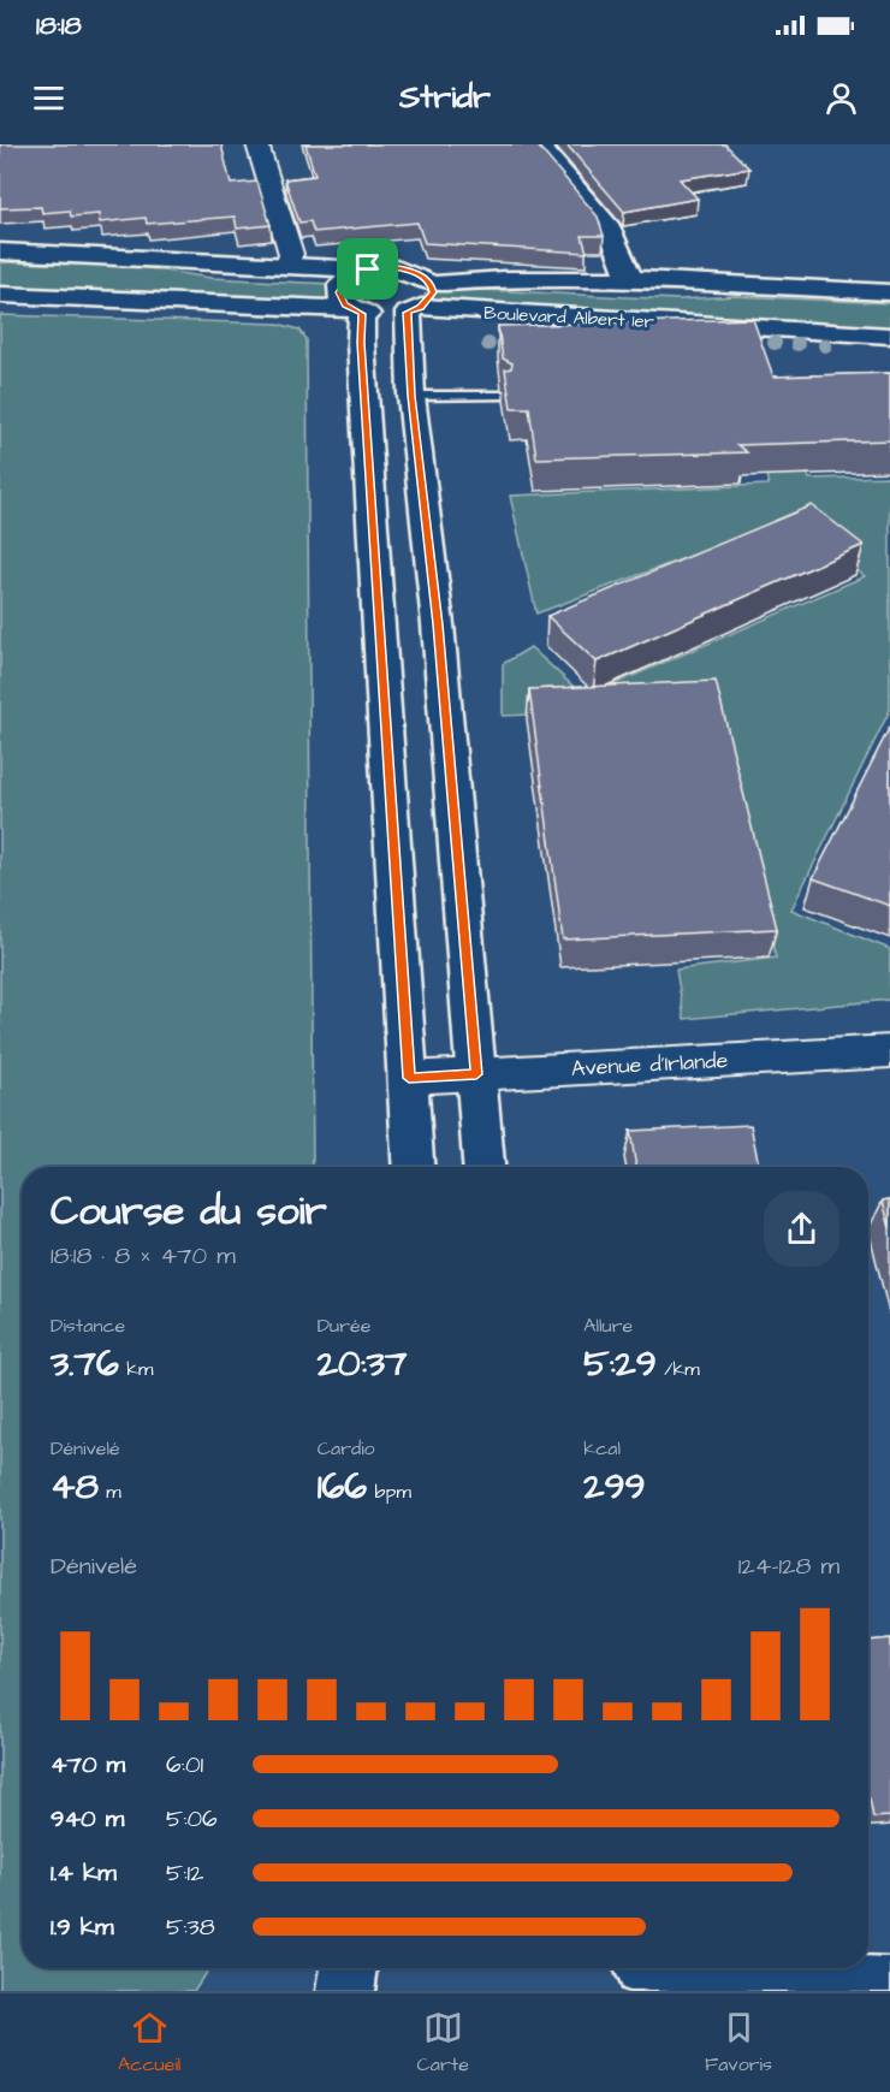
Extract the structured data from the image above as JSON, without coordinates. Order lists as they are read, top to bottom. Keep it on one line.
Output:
{"streets":{"main road":["Boulevard Albert 1er"],"street":["Avenue d'Irlande"]},"page":{"status":"18:18","header":"Stridr","heading":["Course du soir","18:18 · 8 × 470 m"],"stats":[["Distance","3.76 km"],["Durée","20:37"],["Allure","5:29 /km"],["Dénivelé","48 m"],["Cardio","166 bpm"],["kcal","299"]],"chart":["Dénivelé","124–128 m"],"list":[{"name":"470 m","note":"6:01"},{"name":"940 m","note":"5:06"},{"name":"1.4 km","note":"5:12"},{"name":"1.9 km","note":"5:38"}],"tabs":["Accueil","Carte","Favoris"]}}
